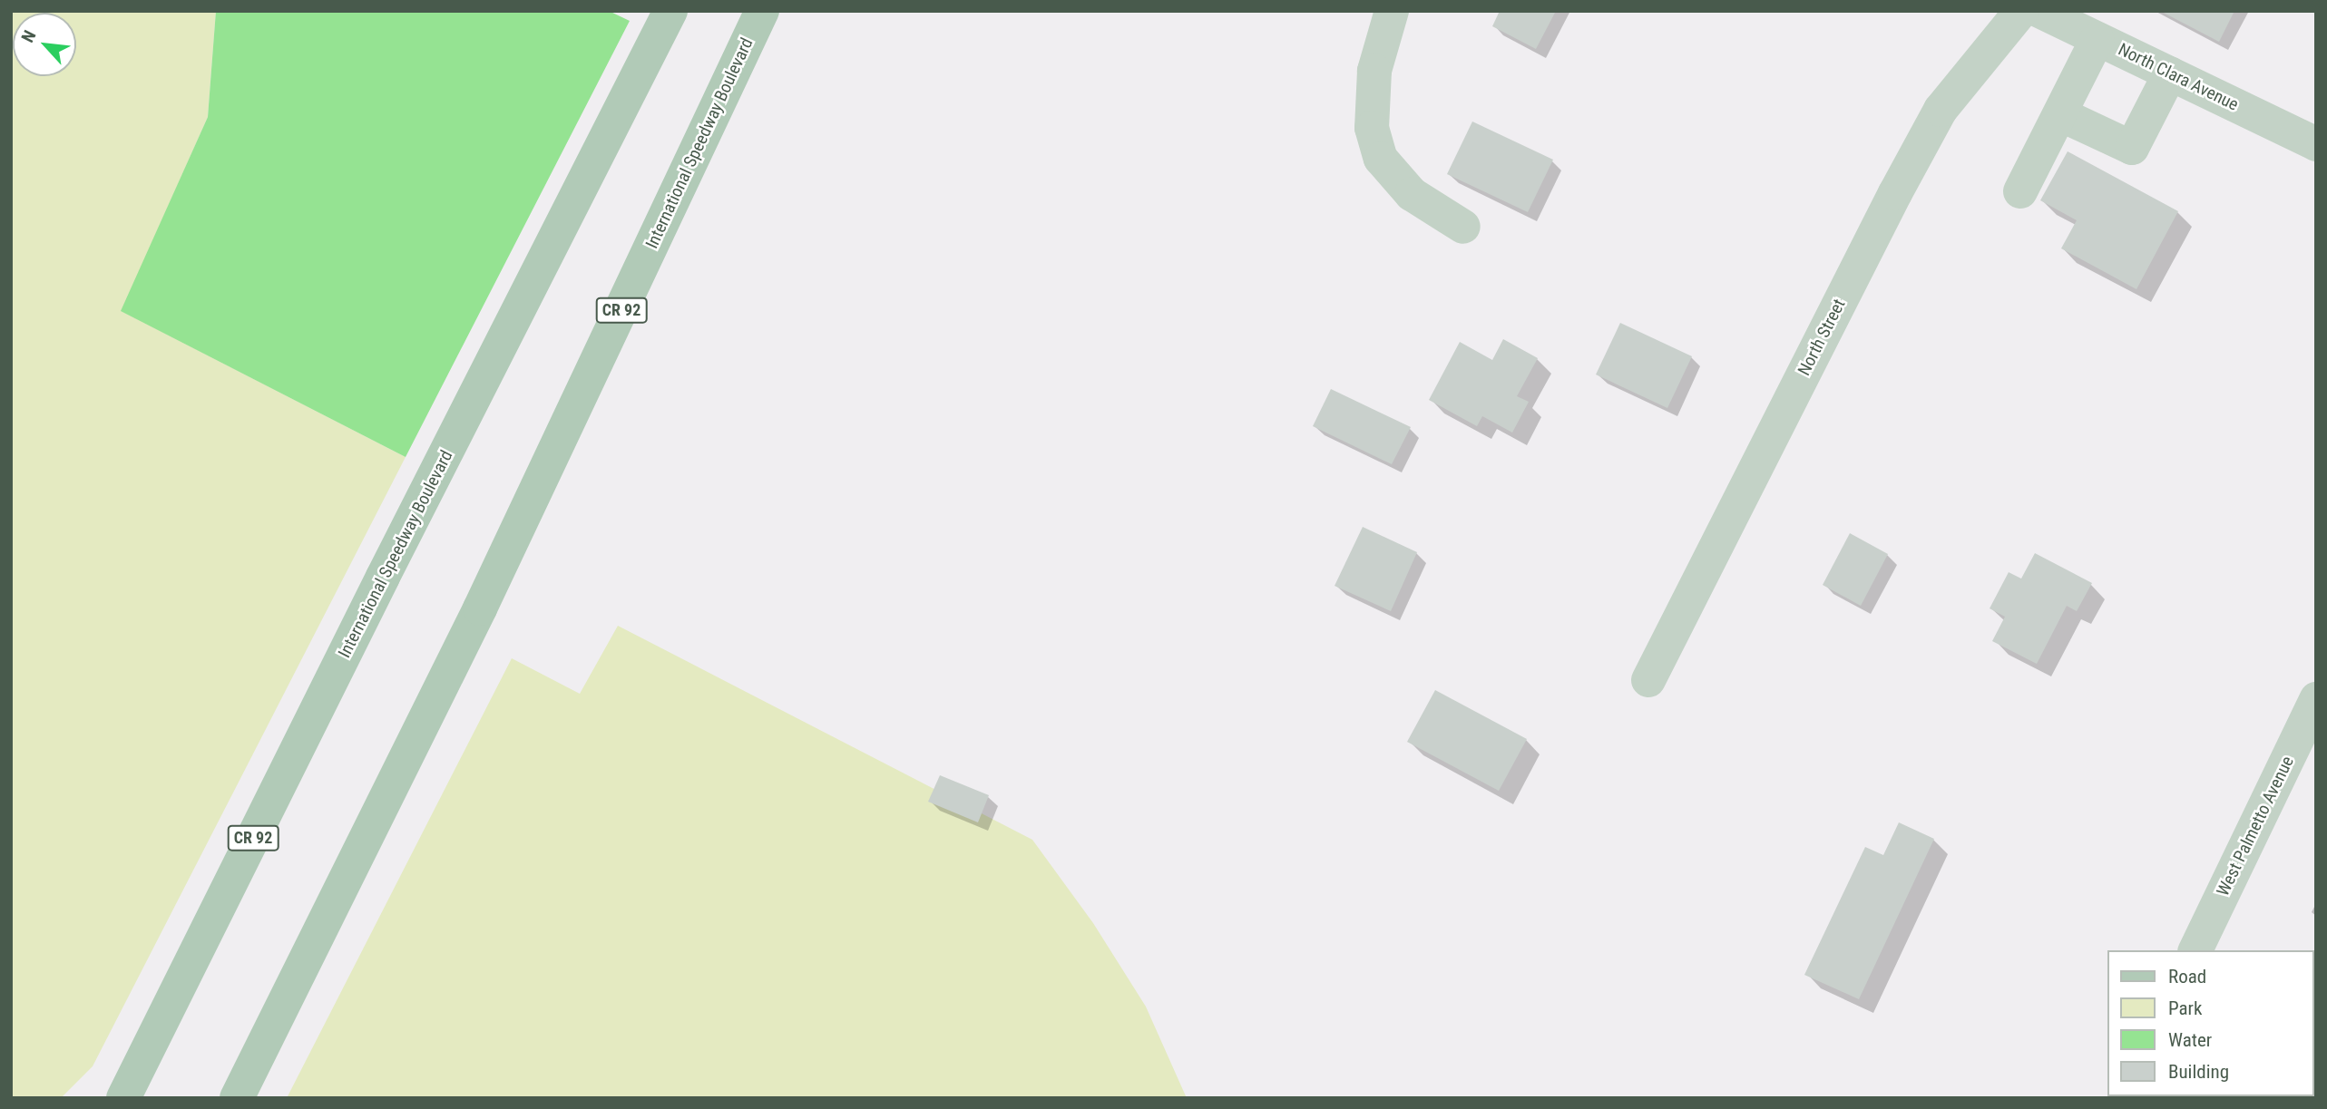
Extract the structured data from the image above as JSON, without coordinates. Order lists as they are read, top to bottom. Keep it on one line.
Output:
{"streets":{"main road":["International Speedway Boulevard","CR 92"],"street":["North Clara Avenue","North Street","West Palmetto Avenue"]},"legend":["Road","Park","Water","Building"],"north":"top left"}
